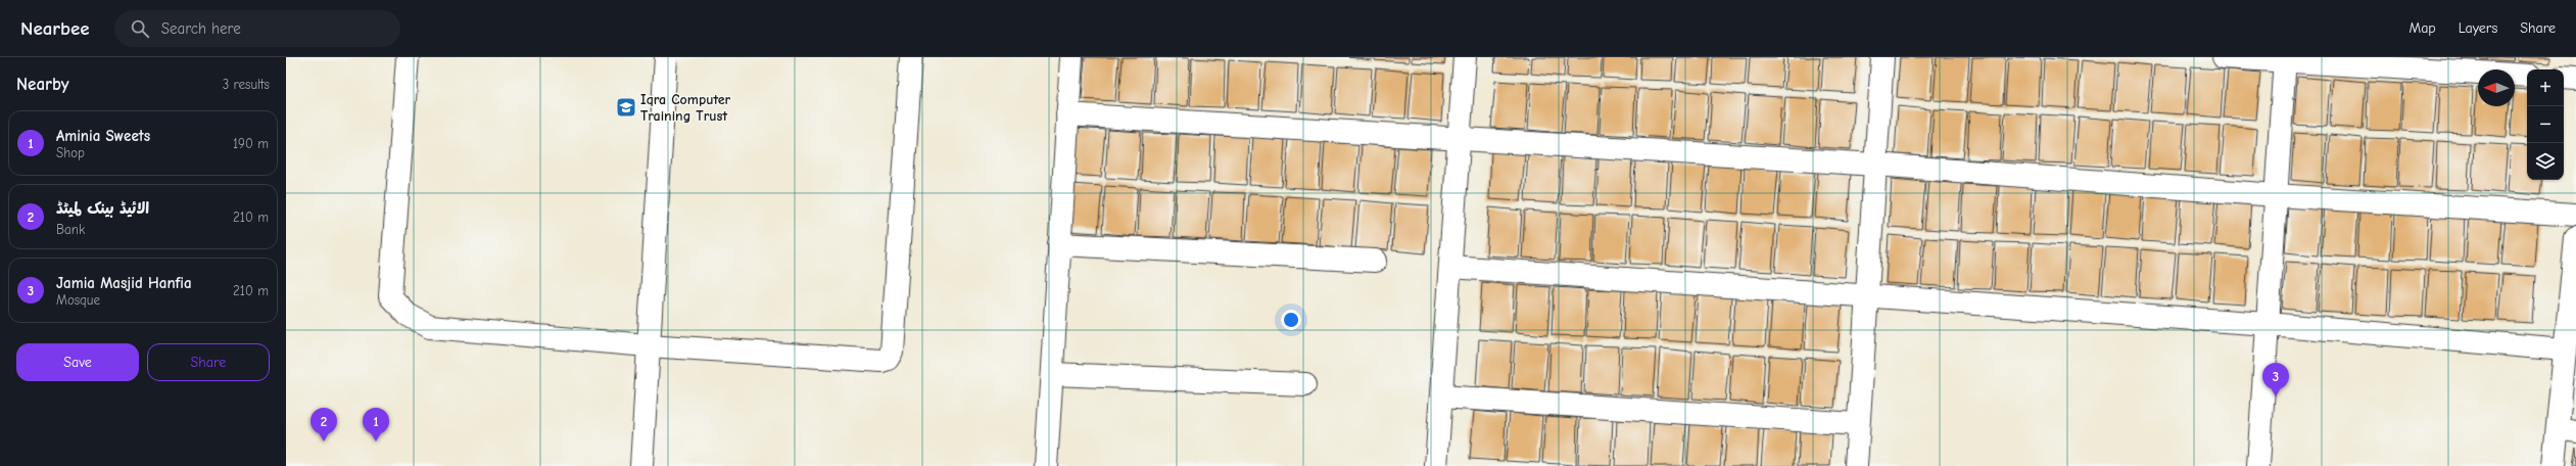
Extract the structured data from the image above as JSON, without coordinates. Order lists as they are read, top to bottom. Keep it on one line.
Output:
{"places":{"school or university":["Iqra Computer Training Trust"]},"north":"left","page":{"header":"Nearbee","search":"Search here","nav":["Map","Layers","Share"],"heading":["Nearby","3 results"],"map_buttons":["+","−"],"list":[{"mark":"1","name":"Aminia Sweets","note":"Shop","value":"190 m"},{"mark":"2","name":"الائیڈ بینک لمیٹڈ","note":"Bank","value":"210 m"},{"mark":"3","name":"Jamia Masjid Hanfia","note":"Mosque","value":"210 m"}],"buttons":["Save","Share"],"pins":["3","1","2"]}}
